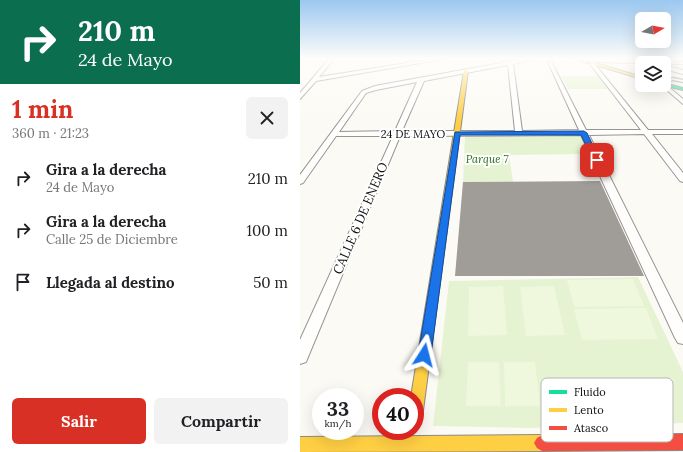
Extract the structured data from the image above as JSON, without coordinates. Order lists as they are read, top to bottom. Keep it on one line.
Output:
{"streets":{"street":["24 DE MAYO","CALLE 6 DE ENERO"]},"crossings":[["24 DE MAYO","CALLE 6 DE ENERO"]],"parks":["Parque 7"],"legend":["Fluido","Lento","Atasco"],"north":"right","page":{"turn":["210 m","24 de Mayo"],"heading":["1 min","360 m · 21:23"],"list":[{"name":"Gira a la derecha","note":"24 de Mayo","value":"210 m"},{"name":"Gira a la derecha","note":"Calle 25 de Diciembre","value":"100 m"},{"name":"Llegada al destino","value":"50 m"}],"speed":"33 km/h","limit":"40","buttons":["Salir","Compartir"]}}
